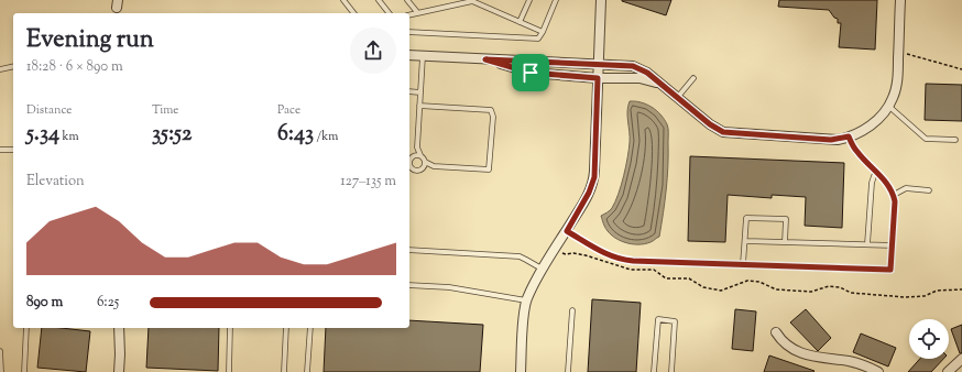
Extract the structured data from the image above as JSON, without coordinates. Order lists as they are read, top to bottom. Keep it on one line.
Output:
{"page":{"heading":["Evening run","18:28 · 6 × 890 m"],"stats":[["Distance","5.34 km"],["Time","35:52"],["Pace","6:43 /km"]],"chart":["Elevation","127–135 m"],"list":[{"name":"890 m","note":"6:25"}]}}
